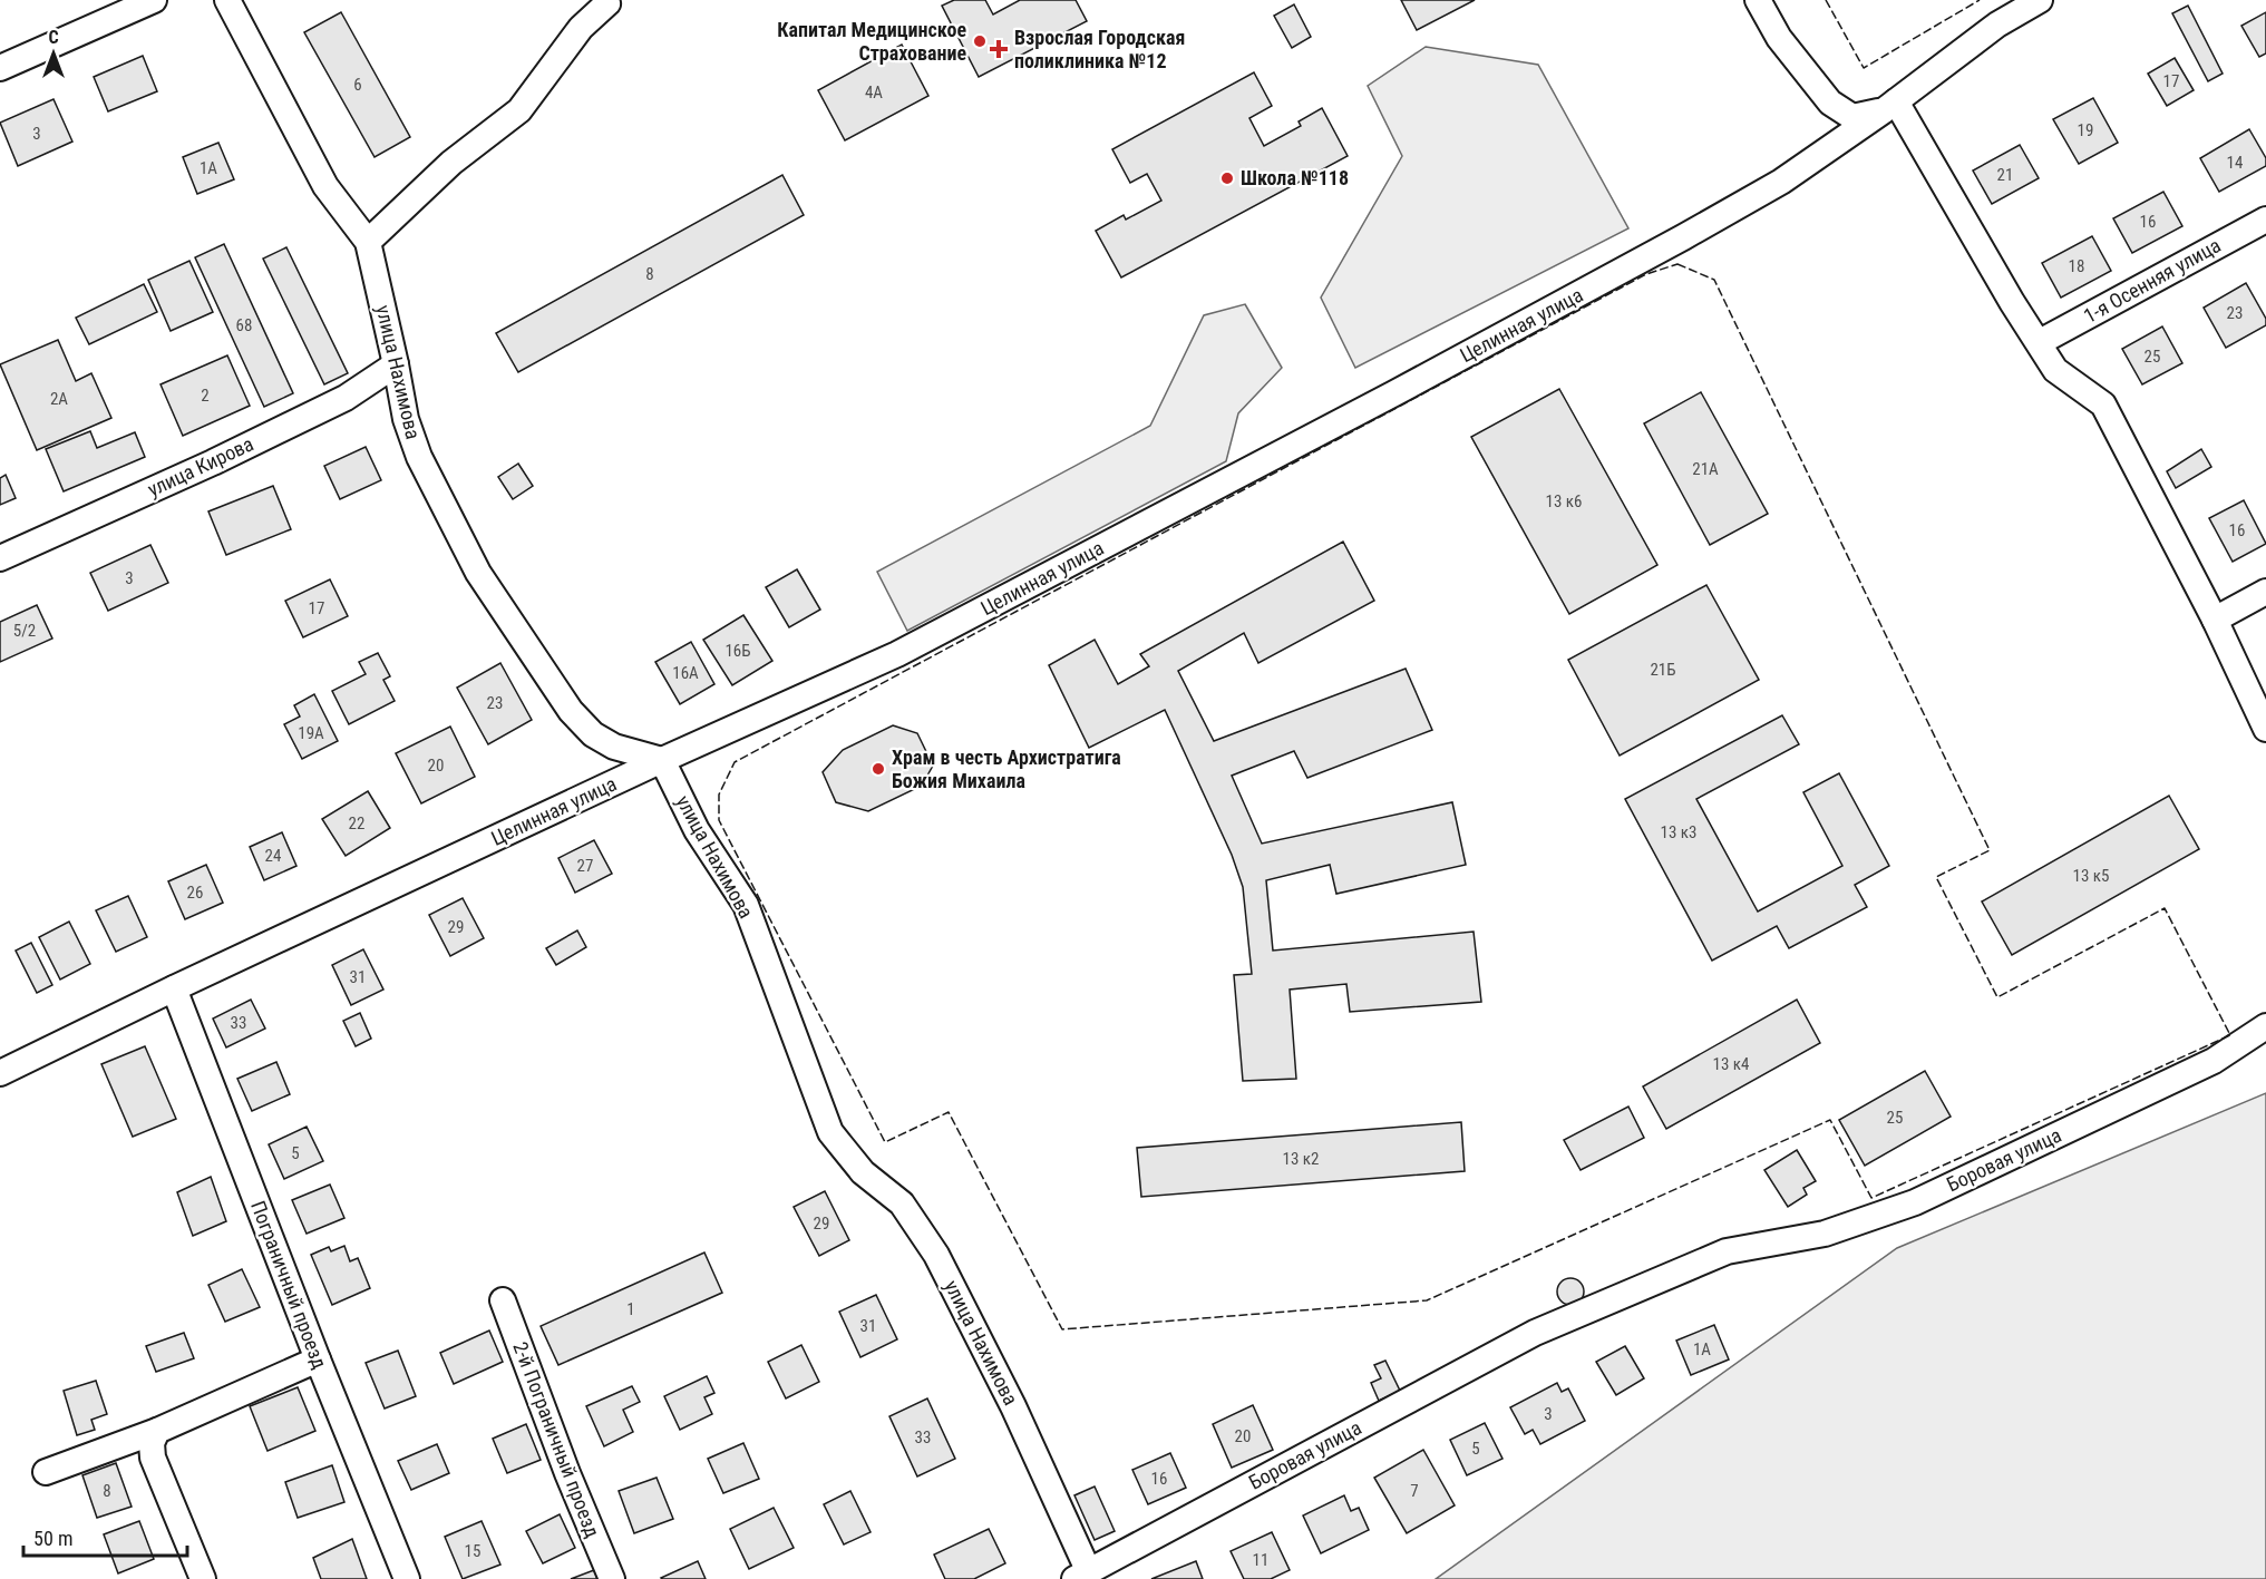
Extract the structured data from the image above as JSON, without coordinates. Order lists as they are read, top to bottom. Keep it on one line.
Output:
{"streets":{"street":["1-я Осенняя улица","Целинная улица","улица Нахимова","улица Кирова","Боровая улица","Пограничный проезд","2-й Пограничный проезд"]},"crossings":[["Целинная улица","улица Нахимова"],["Целинная улица","Пограничный проезд"],["улица Нахимова","улица Кирова"],["улица Нахимова","Боровая улица"]],"places":{"other":["Капитал Медицинское Страхование","Школа №118","Храм в честь Архистратига Божия Михаила"],"health":["Взрослая Городская поликлиника №12"]},"house_numbers":["17","6","4А","19","3","14","1А","21","16","18","8","23","68","25","2","2А","21А","13 к6","16","3","17","5/2","16Б","21Б","16А","23","19А","20","22","13 к3","24","27","13 к5","26","29","31","33","13 к4","25","5","13 к2","29","1","31","1А","3","20","33","5","16","8","7","15","11"],"scale_bar":"50 m","north":"top"}
